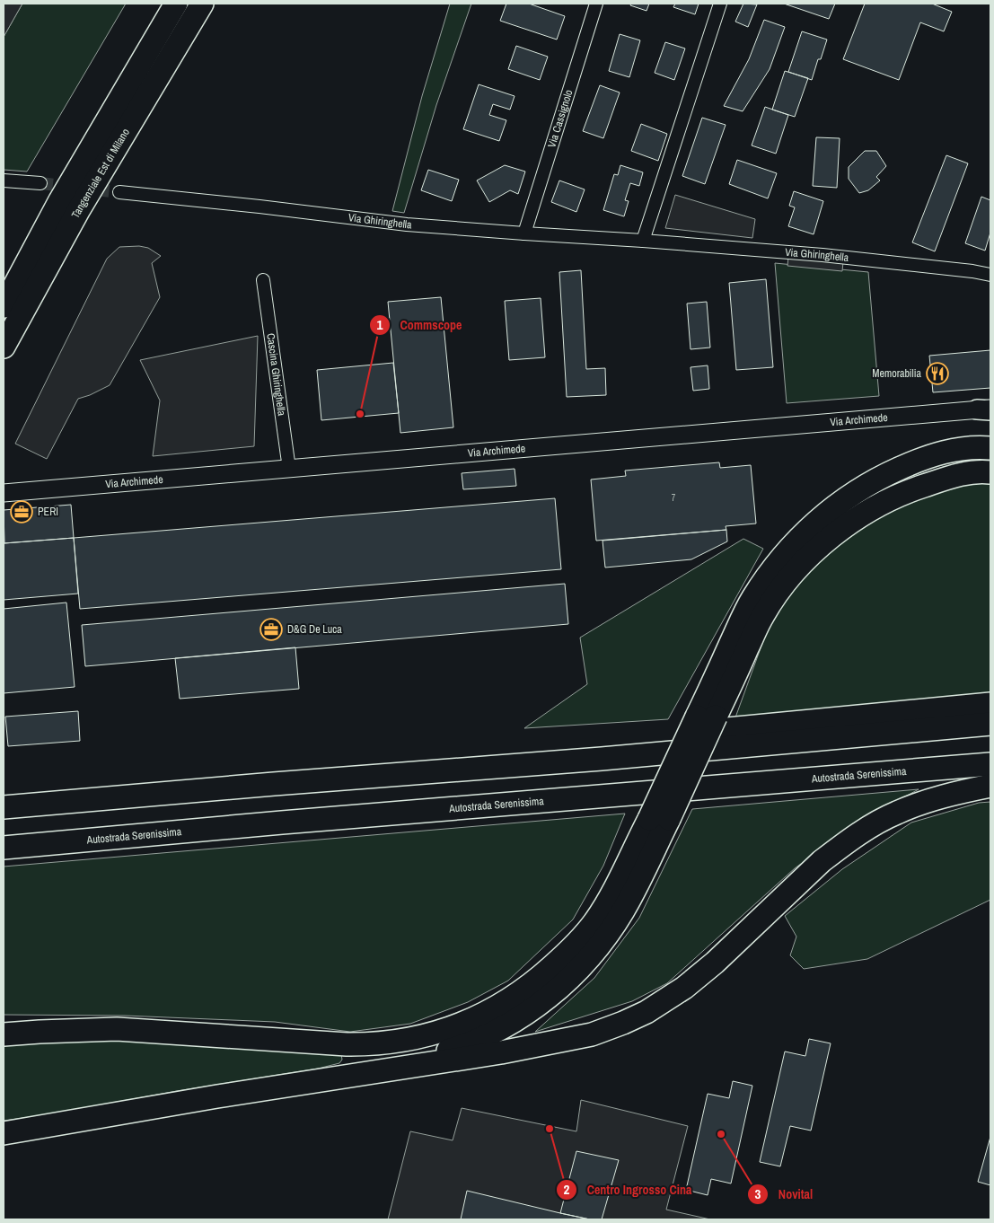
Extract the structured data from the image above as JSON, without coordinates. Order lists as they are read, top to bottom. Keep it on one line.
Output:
{"streets":{"highway":["Tangenziale Est di Milano","Autostrada Serenissima"],"street":["Via Cassignolo","Via Ghiringhella","Cascina Ghiringhella","Via Archimede"]},"crossings":[["Via Cassignolo","Via Ghiringhella"],["Cascina Ghiringhella","Via Archimede"]],"places":{"restaurant":["Memorabilia"],"other":["Commscope","Centro Ingrosso Cina","Novital"],"office":["PERI","D&G De Luca"]},"house_numbers":["7"]}
